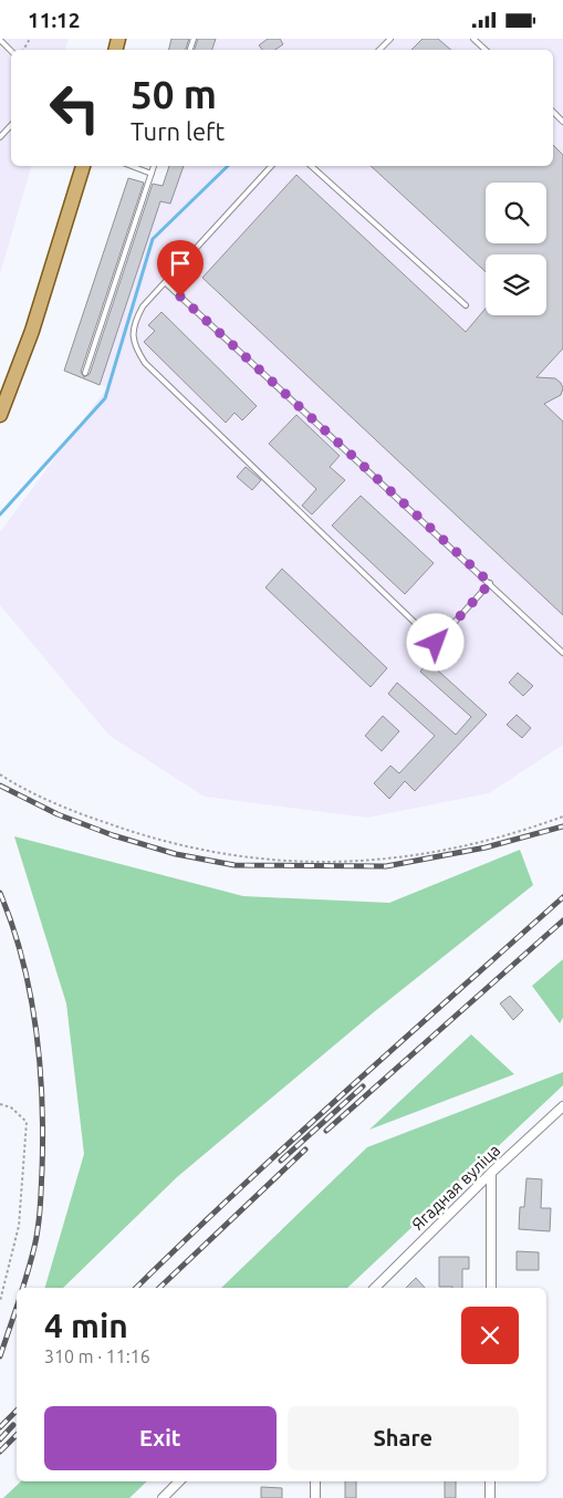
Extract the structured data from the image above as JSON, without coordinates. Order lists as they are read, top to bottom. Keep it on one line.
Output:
{"streets":{"street":["Ягадная вуліца"]},"page":{"status":"11:12","turn":["50 m","Turn left"],"heading":["4 min","310 m · 11:16"],"buttons":["Exit","Share"]}}
